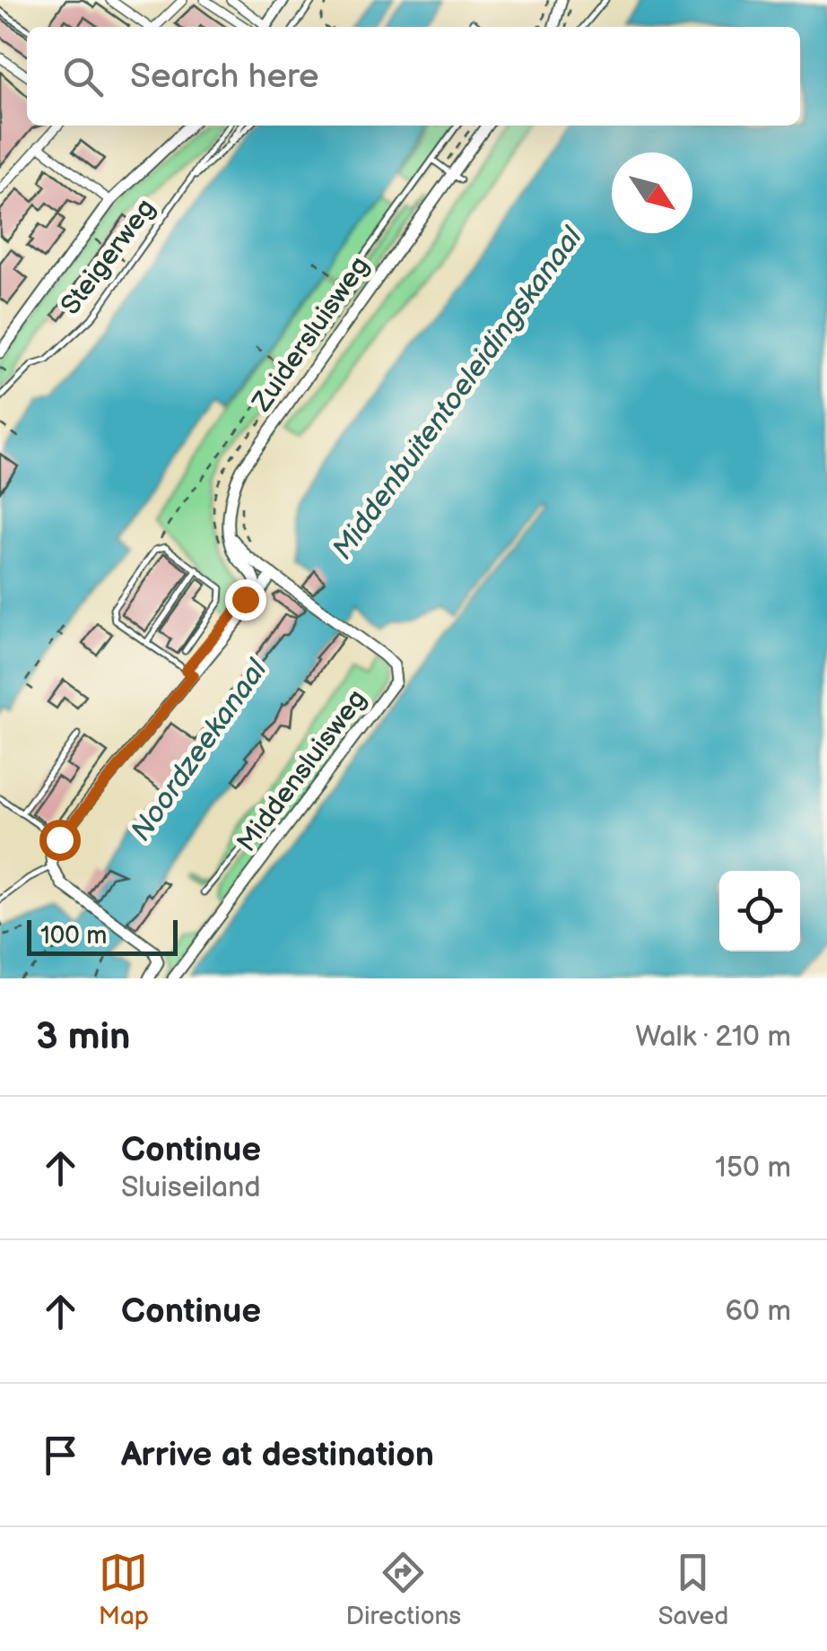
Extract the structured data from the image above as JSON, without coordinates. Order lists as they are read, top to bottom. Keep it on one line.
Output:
{"streets":{"street":["Zuidersluisweg","Middensluisweg"],"lane":["Steigerweg"]},"water":["Middenbuitentoeleidingskanaal","Noordzeekanaal"],"scale_bar":"100 m","north":"bottom right","page":{"search":"Search here","scale":"100 m","heading":["3 min","Walk · 210 m"],"list":[["Continue","Sluiseiland","150 m"],["Continue","60 m"],"Arrive at destination"],"nav":["Map","Directions","Saved"]}}
